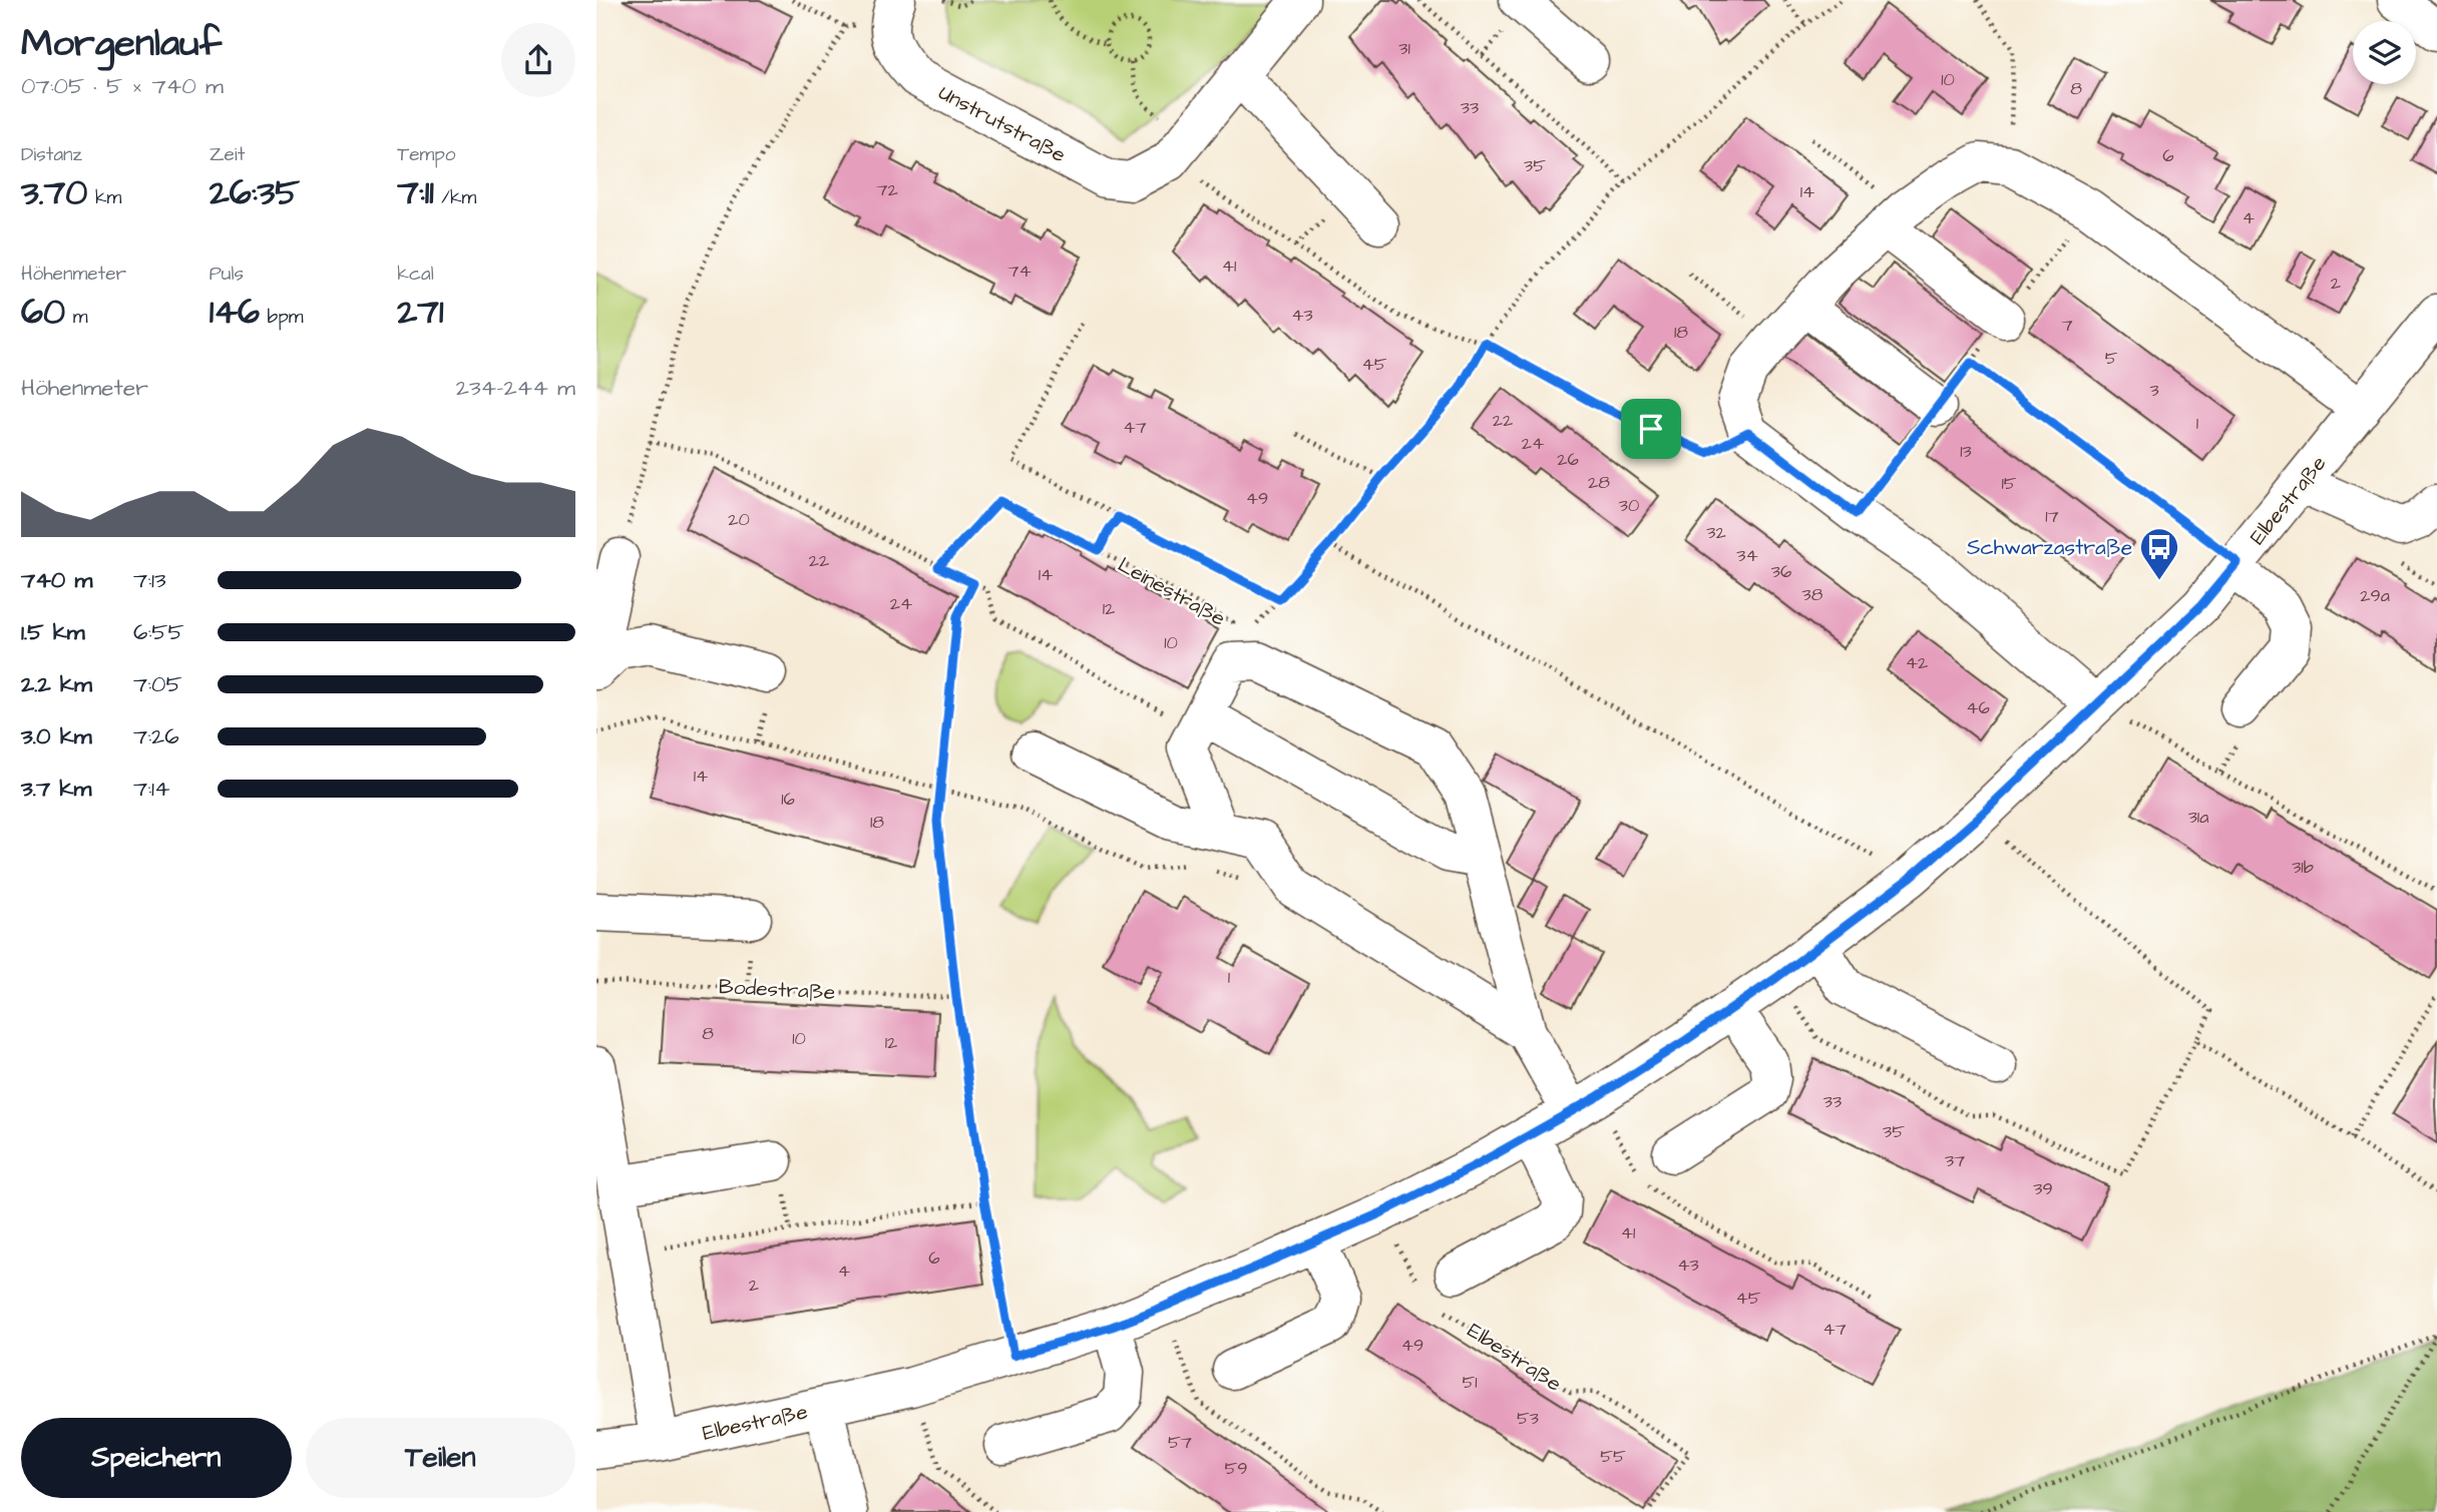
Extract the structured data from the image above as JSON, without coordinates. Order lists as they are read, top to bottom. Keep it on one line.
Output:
{"streets":{"street":["Unstrutstraße","Elbestraße"],"path":["Leinestraße","Bodestraße"]},"places":{"bus stop":["Schwarzastraße"]},"house_numbers":["31","10","8","33","6","35","72","14","4","41","74","2","43","7","18","5","45","3","22","1","47","24","13","26","28","15","49","30","17","20","32","34","22","36","14","38","29a","24","12","10","42","46","14","16","31a","18","31b","1","8","10","12","33","35","37","39","41","6","43","4","2","45","47","49","51","53","57","55","59"],"page":{"heading":["Morgenlauf","07:05 · 5 × 740 m"],"stats":[["Distanz","3.70 km"],["Zeit","26:35"],["Tempo","7:11 /km"],["Höhenmeter","60 m"],["Puls","146 bpm"],["kcal","271"]],"chart":["Höhenmeter","234–244 m"],"list":[{"name":"740 m","note":"7:13"},{"name":"1.5 km","note":"6:55"},{"name":"2.2 km","note":"7:05"},{"name":"3.0 km","note":"7:26"},{"name":"3.7 km","note":"7:14"}],"buttons":["Speichern","Teilen"]}}
